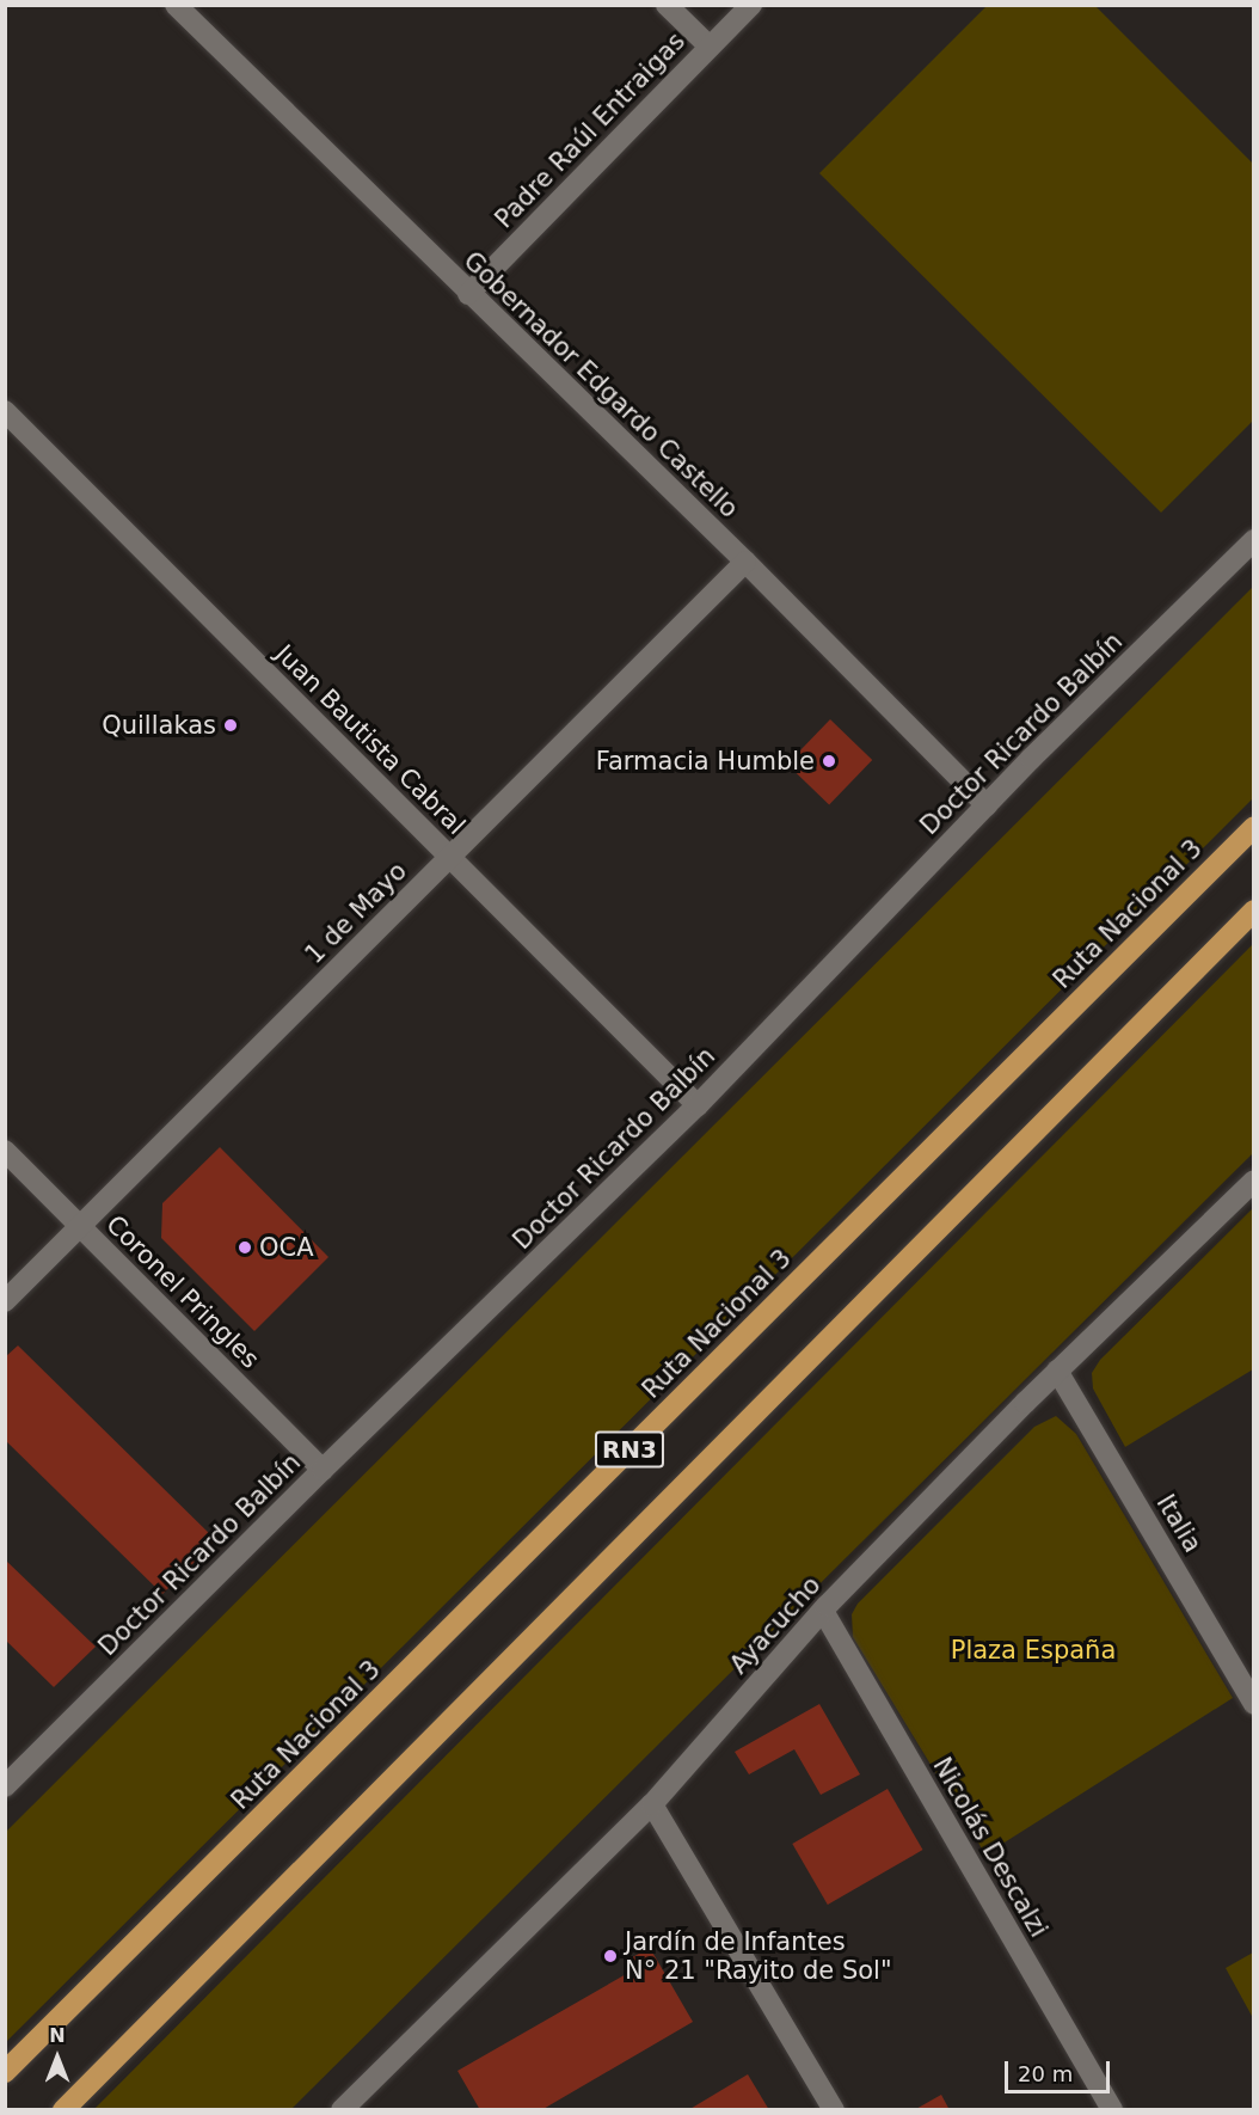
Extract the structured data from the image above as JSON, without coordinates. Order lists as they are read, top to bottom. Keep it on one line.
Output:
{"streets":{"highway":["Ruta Nacional 3","RN3"],"street":["Padre Raúl Entraigas","Gobernador Edgardo Castello","Doctor Ricardo Balbín","Juan Bautista Cabral","1 de Mayo","Coronel Pringles","Italia","Ayacucho","Nicolás Descalzi"]},"crossings":[["Padre Raúl Entraigas","Gobernador Edgardo Castello"],["Gobernador Edgardo Castello","Doctor Ricardo Balbín"],["Gobernador Edgardo Castello","1 de Mayo"],["Doctor Ricardo Balbín","Juan Bautista Cabral"],["Doctor Ricardo Balbín","Coronel Pringles"],["Juan Bautista Cabral","1 de Mayo"],["1 de Mayo","Coronel Pringles"],["Italia","Ayacucho"],["Ayacucho","Nicolás Descalzi"]],"parks":["Plaza España"],"places":["Quillakas","Farmacia Humble","OCA","Jardín de Infantes N° 21 \"Rayito de Sol\""],"scale_bar":"20 m","north":"top"}
